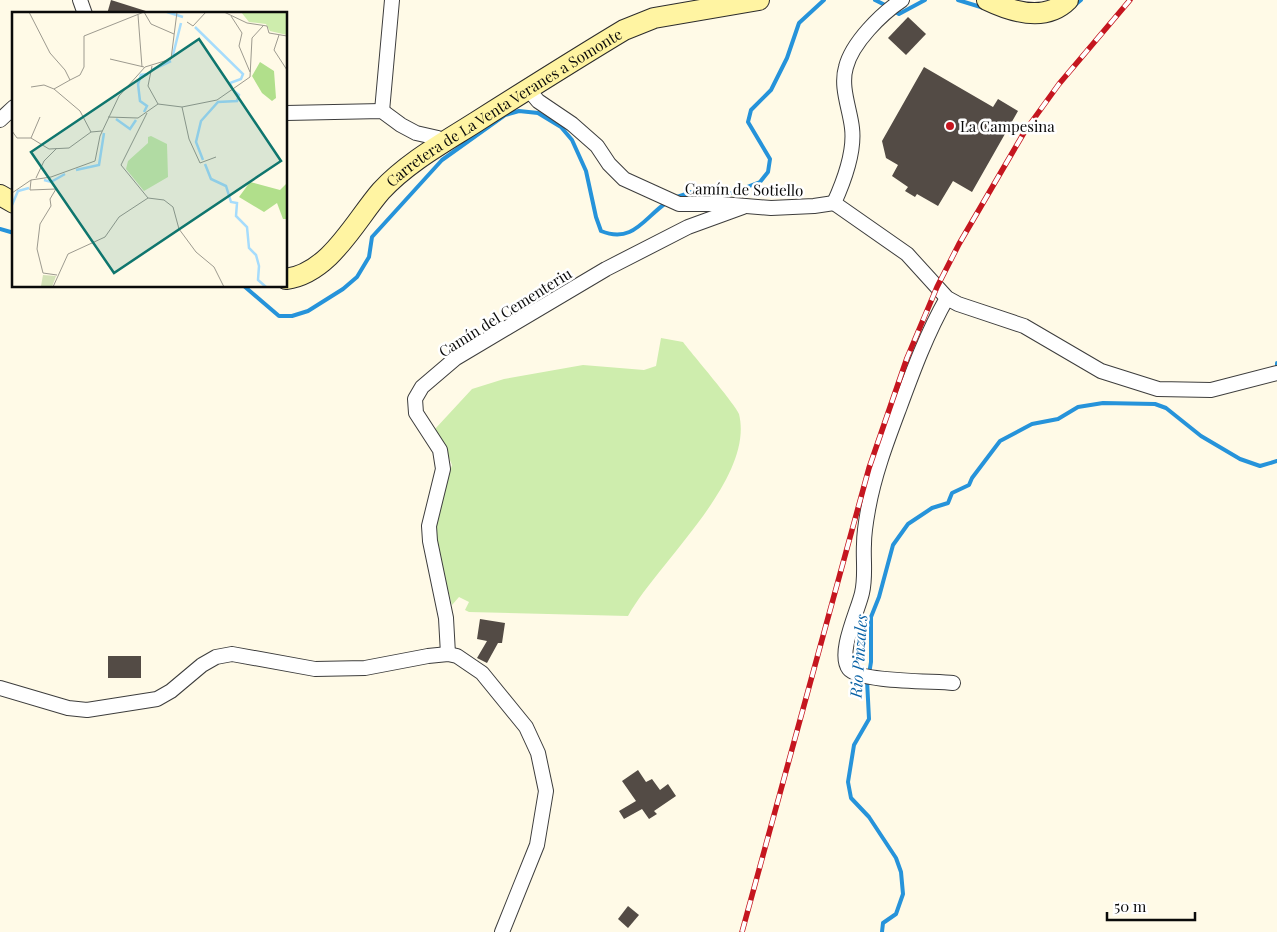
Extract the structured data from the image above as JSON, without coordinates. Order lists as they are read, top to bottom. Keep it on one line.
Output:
{"streets":{"street":["Carretera de La Venta Veranes a Somonte","Camín de Sotiello","Camín del Cementeriu"]},"crossings":[["Carretera de La Venta Veranes a Somonte","Camín de Sotiello"],["Camín de Sotiello","Camín del Cementeriu"]],"water":["Rio Pinzales"],"places":["La Campesina"],"scale_bar":"50 m"}
